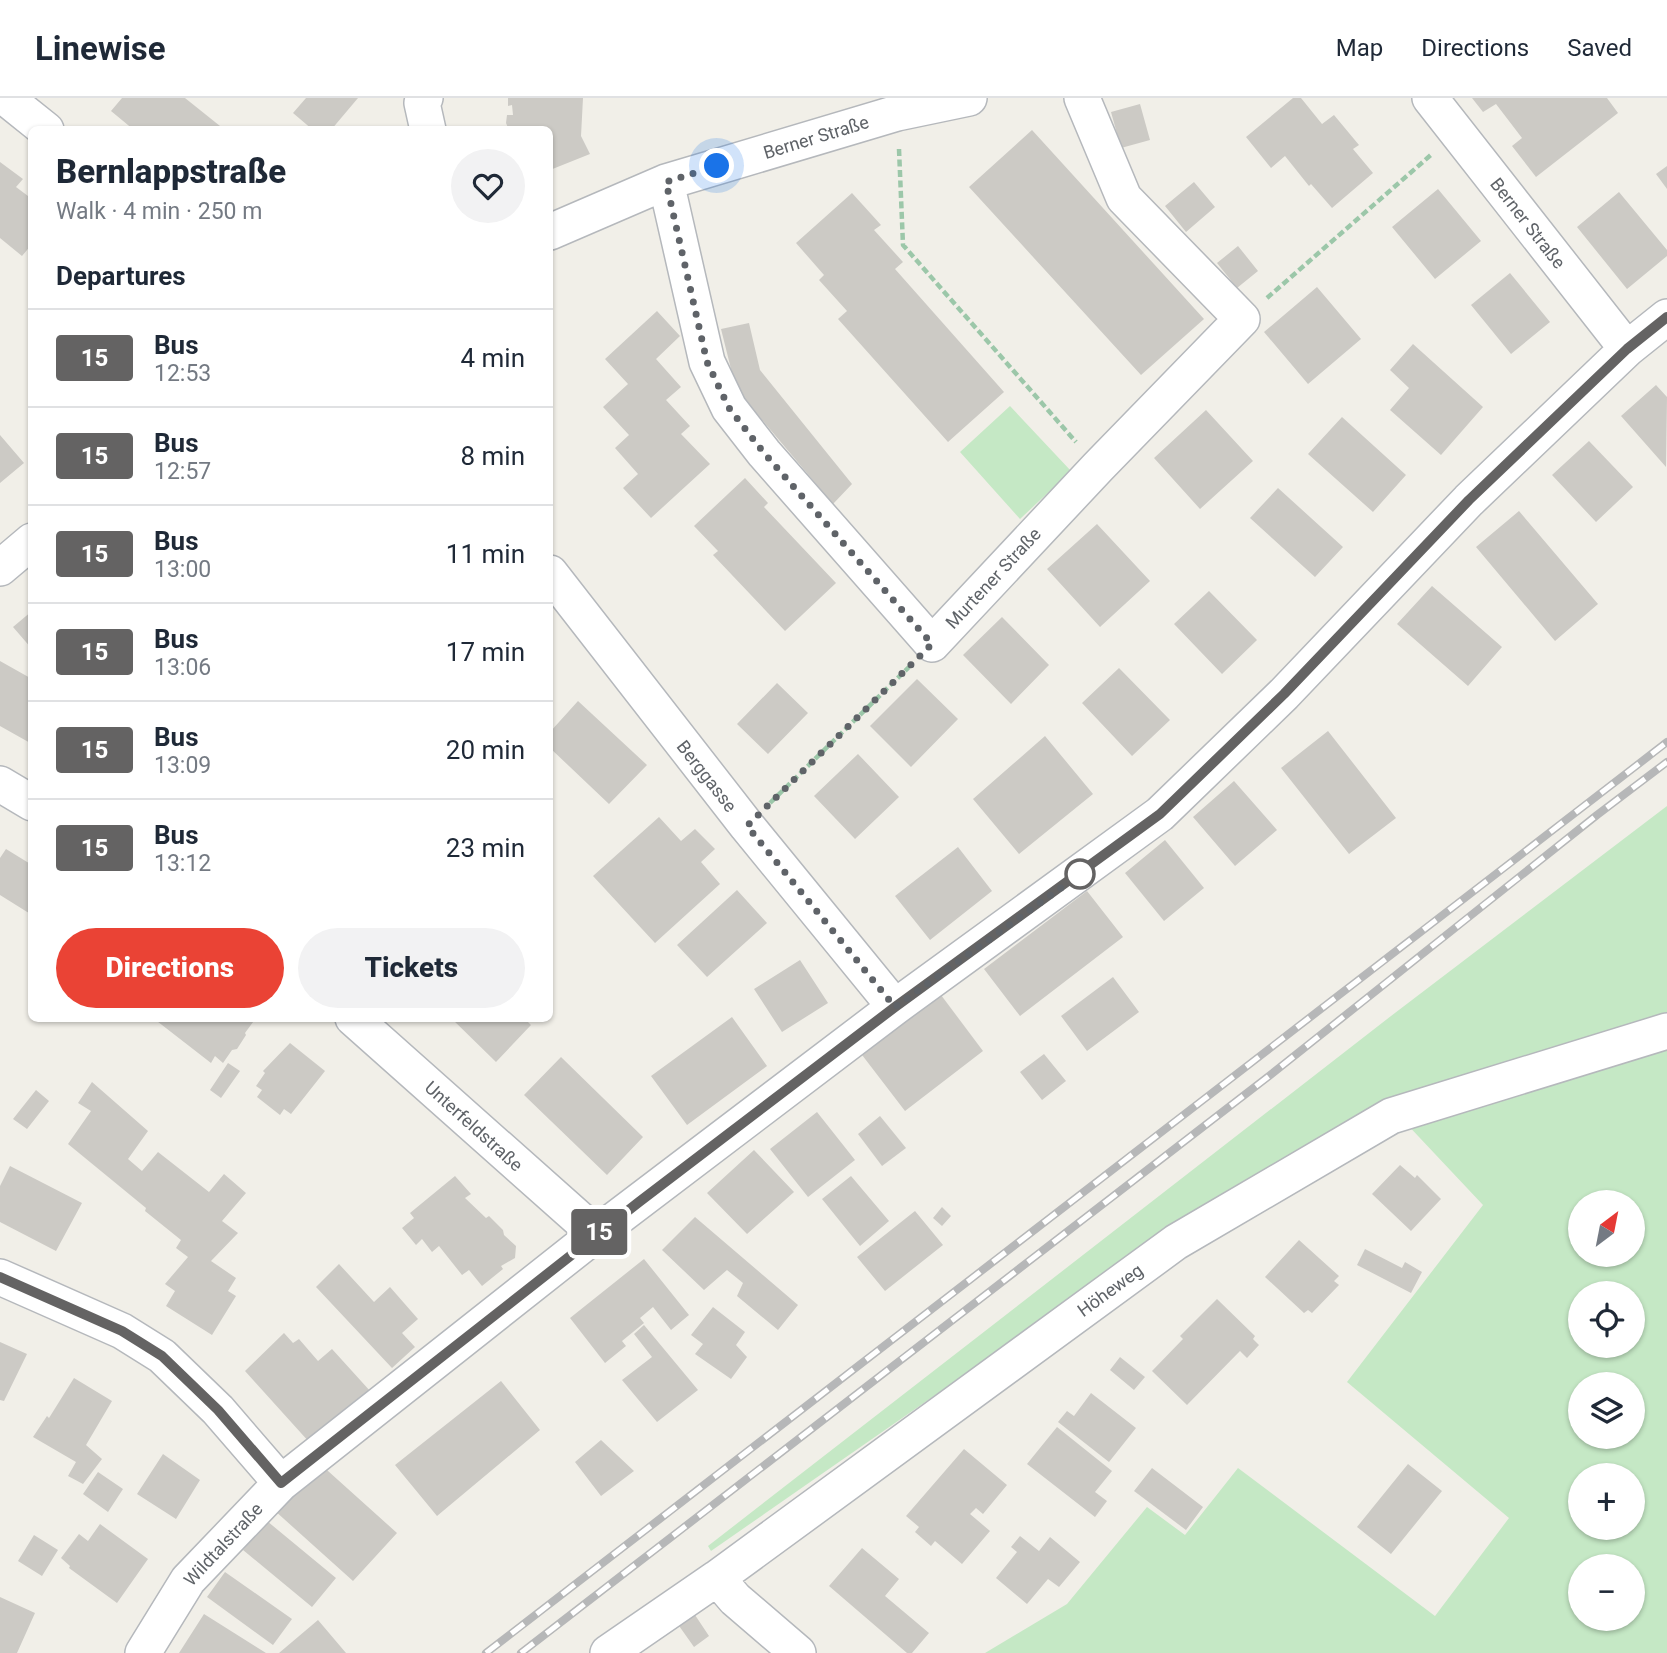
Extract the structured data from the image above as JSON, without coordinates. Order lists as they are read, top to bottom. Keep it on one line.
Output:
{"streets":{"street":["Berner Straße","Murtener Straße","Berggasse","Unterfeldstraße","Höheweg","Wildtalstraße"]},"crossings":[["Berner Straße","Murtener Straße"],["Berner Straße","Wildtalstraße"],["Berggasse","Wildtalstraße"],["Unterfeldstraße","Wildtalstraße"]],"lines":["bus line 15"],"north":"top right","page":{"header":"Linewise","nav":["Map","Directions","Saved"],"on_map":"15","heading":[["Bernlappstraße","Walk · 4 min · 250 m"],"Departures"],"list":[{"mark":"15","name":"Bus","note":"12:53","value":"4 min"},{"mark":"15","name":"Bus","note":"12:57","value":"8 min"},{"mark":"15","name":"Bus","note":"13:00","value":"11 min"},{"mark":"15","name":"Bus","note":"13:06","value":"17 min"},{"mark":"15","name":"Bus","note":"13:09","value":"20 min"},{"mark":"15","name":"Bus","note":"13:12","value":"23 min"}],"buttons":["Directions","Tickets"],"map_buttons":["+","−"]}}
